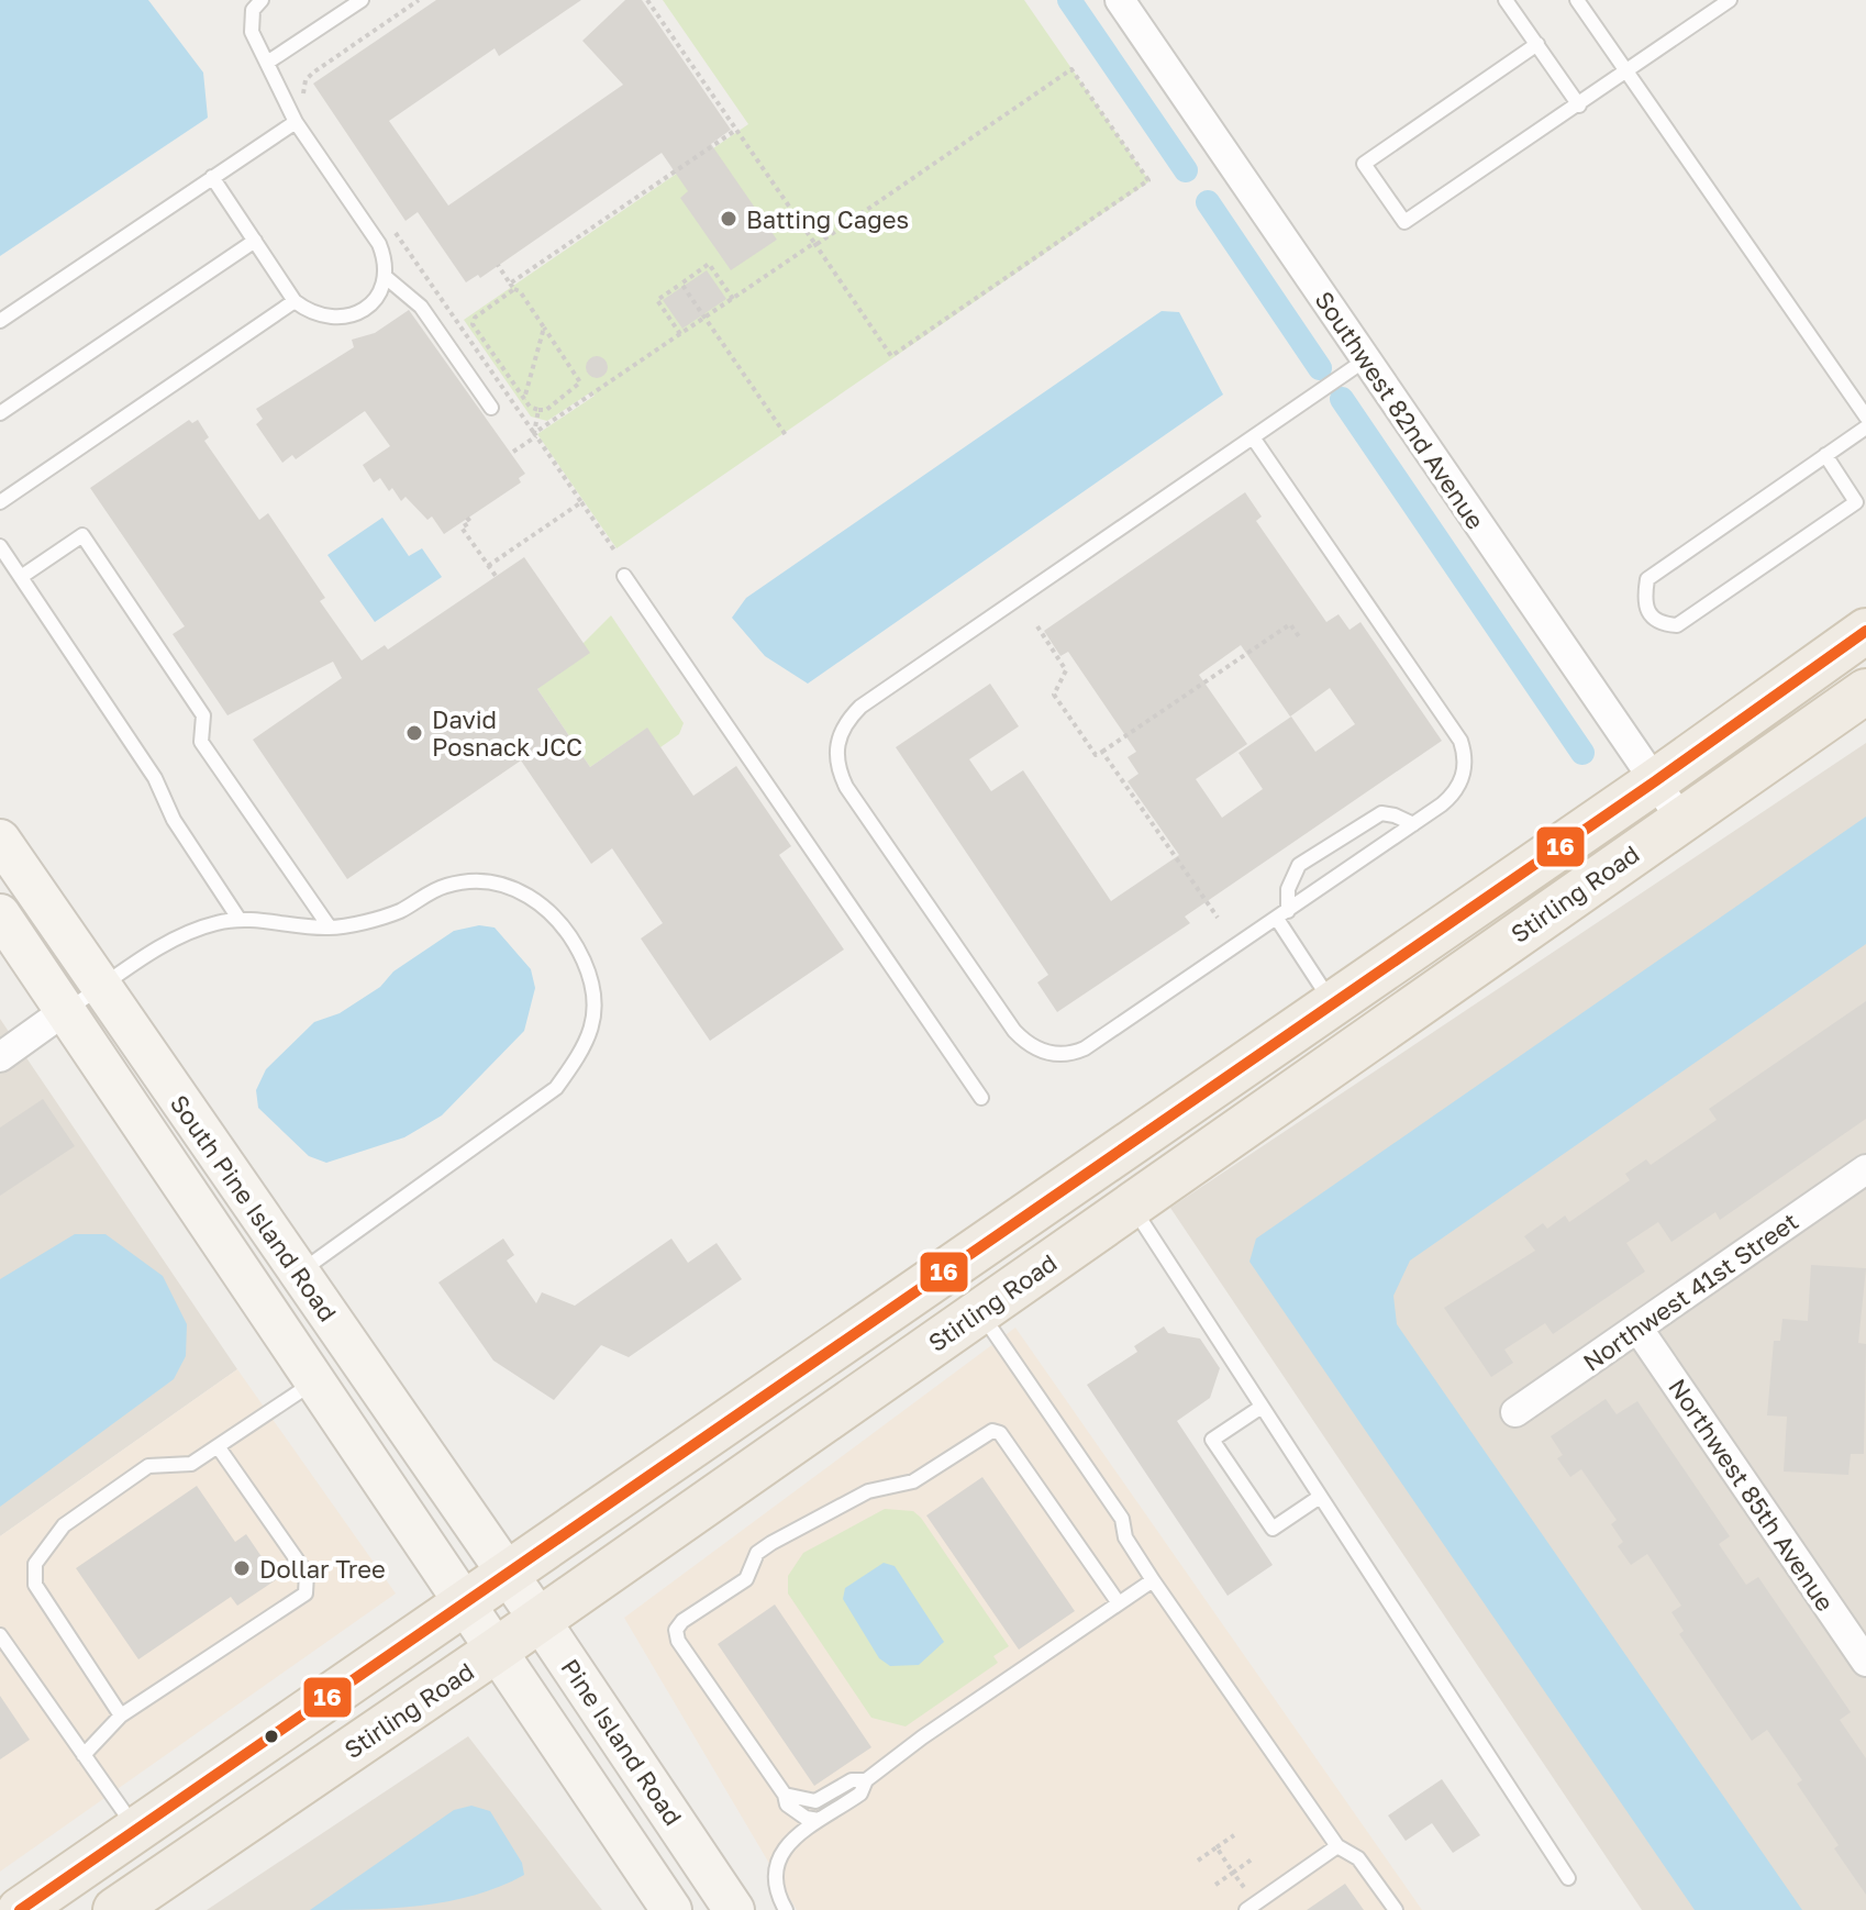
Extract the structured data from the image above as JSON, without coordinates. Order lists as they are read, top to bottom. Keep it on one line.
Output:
{"streets":{"main road":["Stirling Road","South Pine Island Road","Pine Island Road"],"street":["Southwest 82nd Avenue","Northwest 41st Street","Northwest 85th Avenue"]},"crossings":[["Southwest 82nd Avenue","Stirling Road"],["Stirling Road","South Pine Island Road"],["Stirling Road","Pine Island Road"],["South Pine Island Road","Pine Island Road"],["Northwest 41st Street","Northwest 85th Avenue"]],"places":["Batting Cages","David Posnack JCC","Dollar Tree"],"lines":["transit line 16"]}
